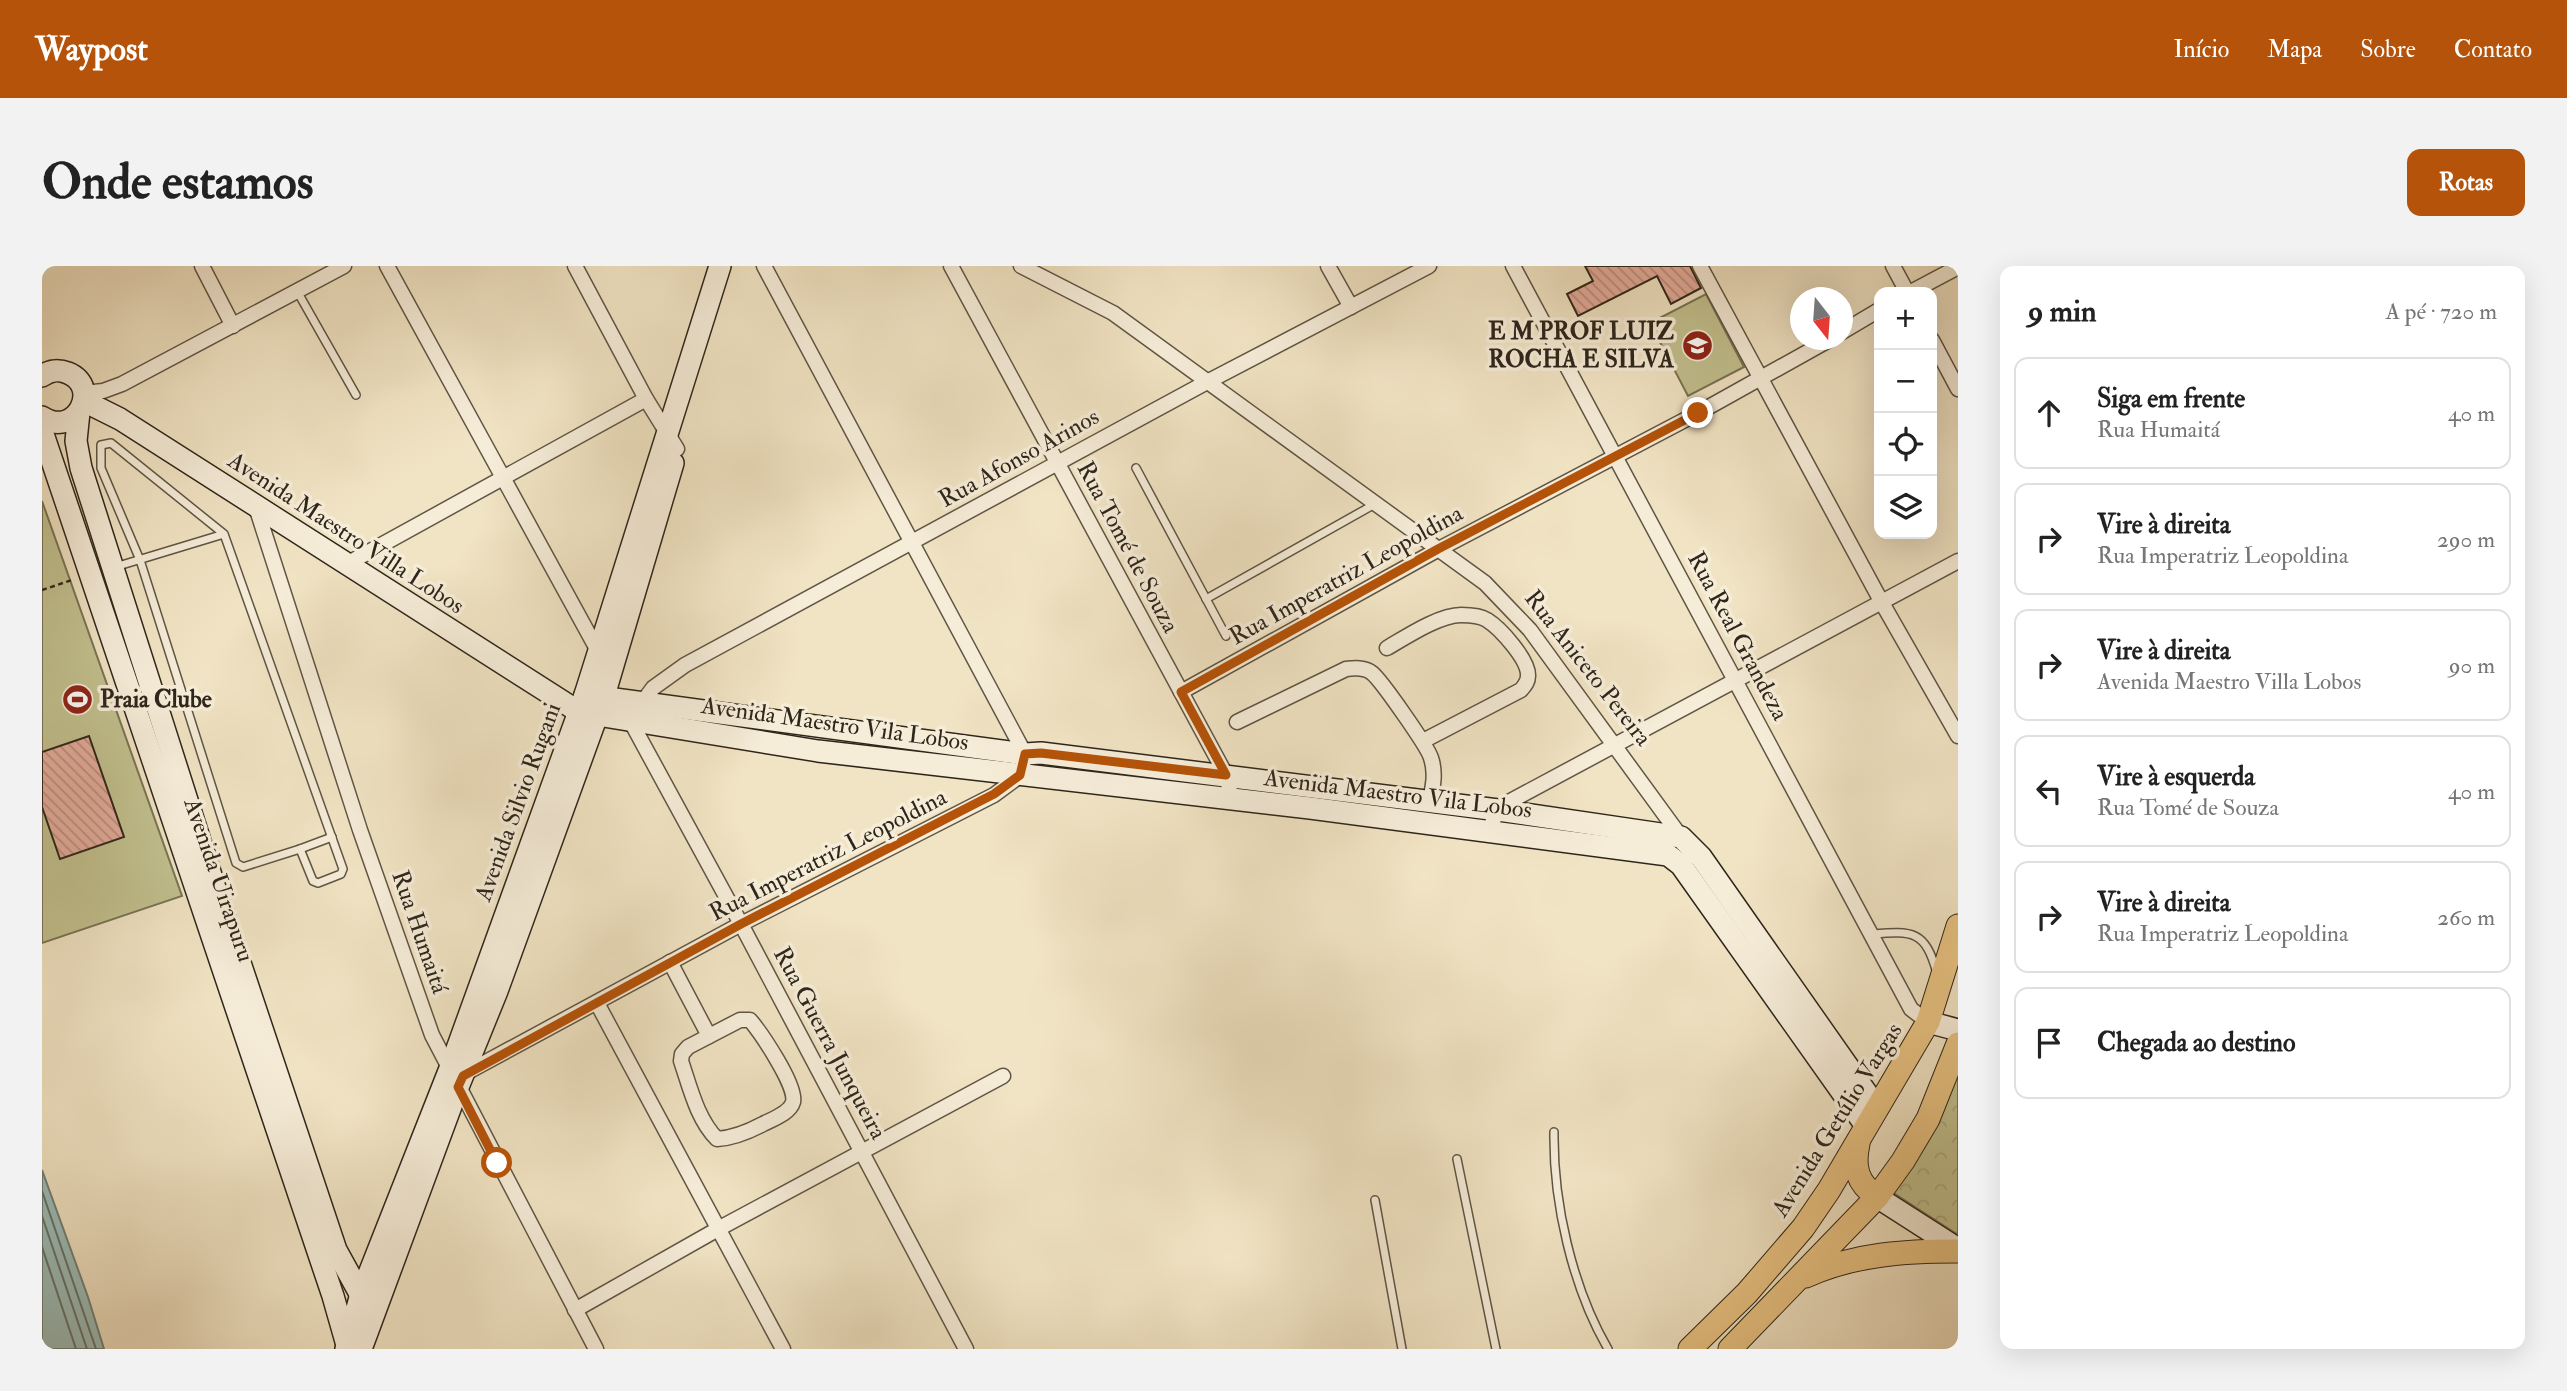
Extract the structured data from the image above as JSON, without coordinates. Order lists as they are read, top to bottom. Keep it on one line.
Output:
{"streets":{"main road":["Avenida Getúlio Vargas"],"street":["Rua Afonso Arinos","Avenida Maestro Villa Lobos","Rua Tomé de Souza","Rua Imperatriz Leopoldina","Rua Real Grandeza","Rua Aniceto Pereira","Avenida Maestro Vila Lobos","Avenida Silvio Rugani","Avenida Uirapuru","Rua Humaitá","Rua Guerra Junqueira"]},"crossings":[["Rua Afonso Arinos","Rua Tomé de Souza"],["Rua Afonso Arinos","Rua Aniceto Pereira"],["Rua Afonso Arinos","Avenida Maestro Vila Lobos"],["Rua Afonso Arinos","Rua Guerra Junqueira"],["Avenida Maestro Villa Lobos","Avenida Maestro Vila Lobos"],["Avenida Maestro Villa Lobos","Avenida Silvio Rugani"],["Avenida Maestro Villa Lobos","Avenida Uirapuru"],["Avenida Maestro Villa Lobos","Rua Humaitá"],["Rua Tomé de Souza","Rua Imperatriz Leopoldina"],["Rua Tomé de Souza","Avenida Maestro Vila Lobos"],["Rua Imperatriz Leopoldina","Rua Real Grandeza"],["Rua Imperatriz Leopoldina","Rua Aniceto Pereira"],["Rua Imperatriz Leopoldina","Avenida Maestro Vila Lobos"],["Rua Imperatriz Leopoldina","Avenida Silvio Rugani"],["Rua Imperatriz Leopoldina","Rua Humaitá"],["Rua Imperatriz Leopoldina","Rua Guerra Junqueira"],["Rua Real Grandeza","Avenida Getúlio Vargas"],["Rua Aniceto Pereira","Avenida Maestro Vila Lobos"],["Rua Aniceto Pereira","Avenida Getúlio Vargas"],["Avenida Maestro Vila Lobos","Avenida Silvio Rugani"],["Avenida Maestro Vila Lobos","Rua Guerra Junqueira"],["Avenida Silvio Rugani","Avenida Uirapuru"],["Avenida Silvio Rugani","Rua Humaitá"]],"places":{"school or university":["E M PROF LUIZ ROCHA E SILVA"],"sports":["Praia Clube"]},"north":"bottom","page":{"header":"Waypost","nav":["Início","Mapa","Sobre","Contato"],"buttons":"Rotas","title":"Onde estamos","heading":["9 min","A pé · 720 m"],"map_buttons":["+","−"],"list":[["Siga em frente","Rua Humaitá","40 m"],["Vire à direita","Rua Imperatriz Leopoldina","290 m"],["Vire à direita","Avenida Maestro Villa Lobos","90 m"],["Vire à esquerda","Rua Tomé de Souza","40 m"],["Vire à direita","Rua Imperatriz Leopoldina","260 m"],"Chegada ao destino"]}}
